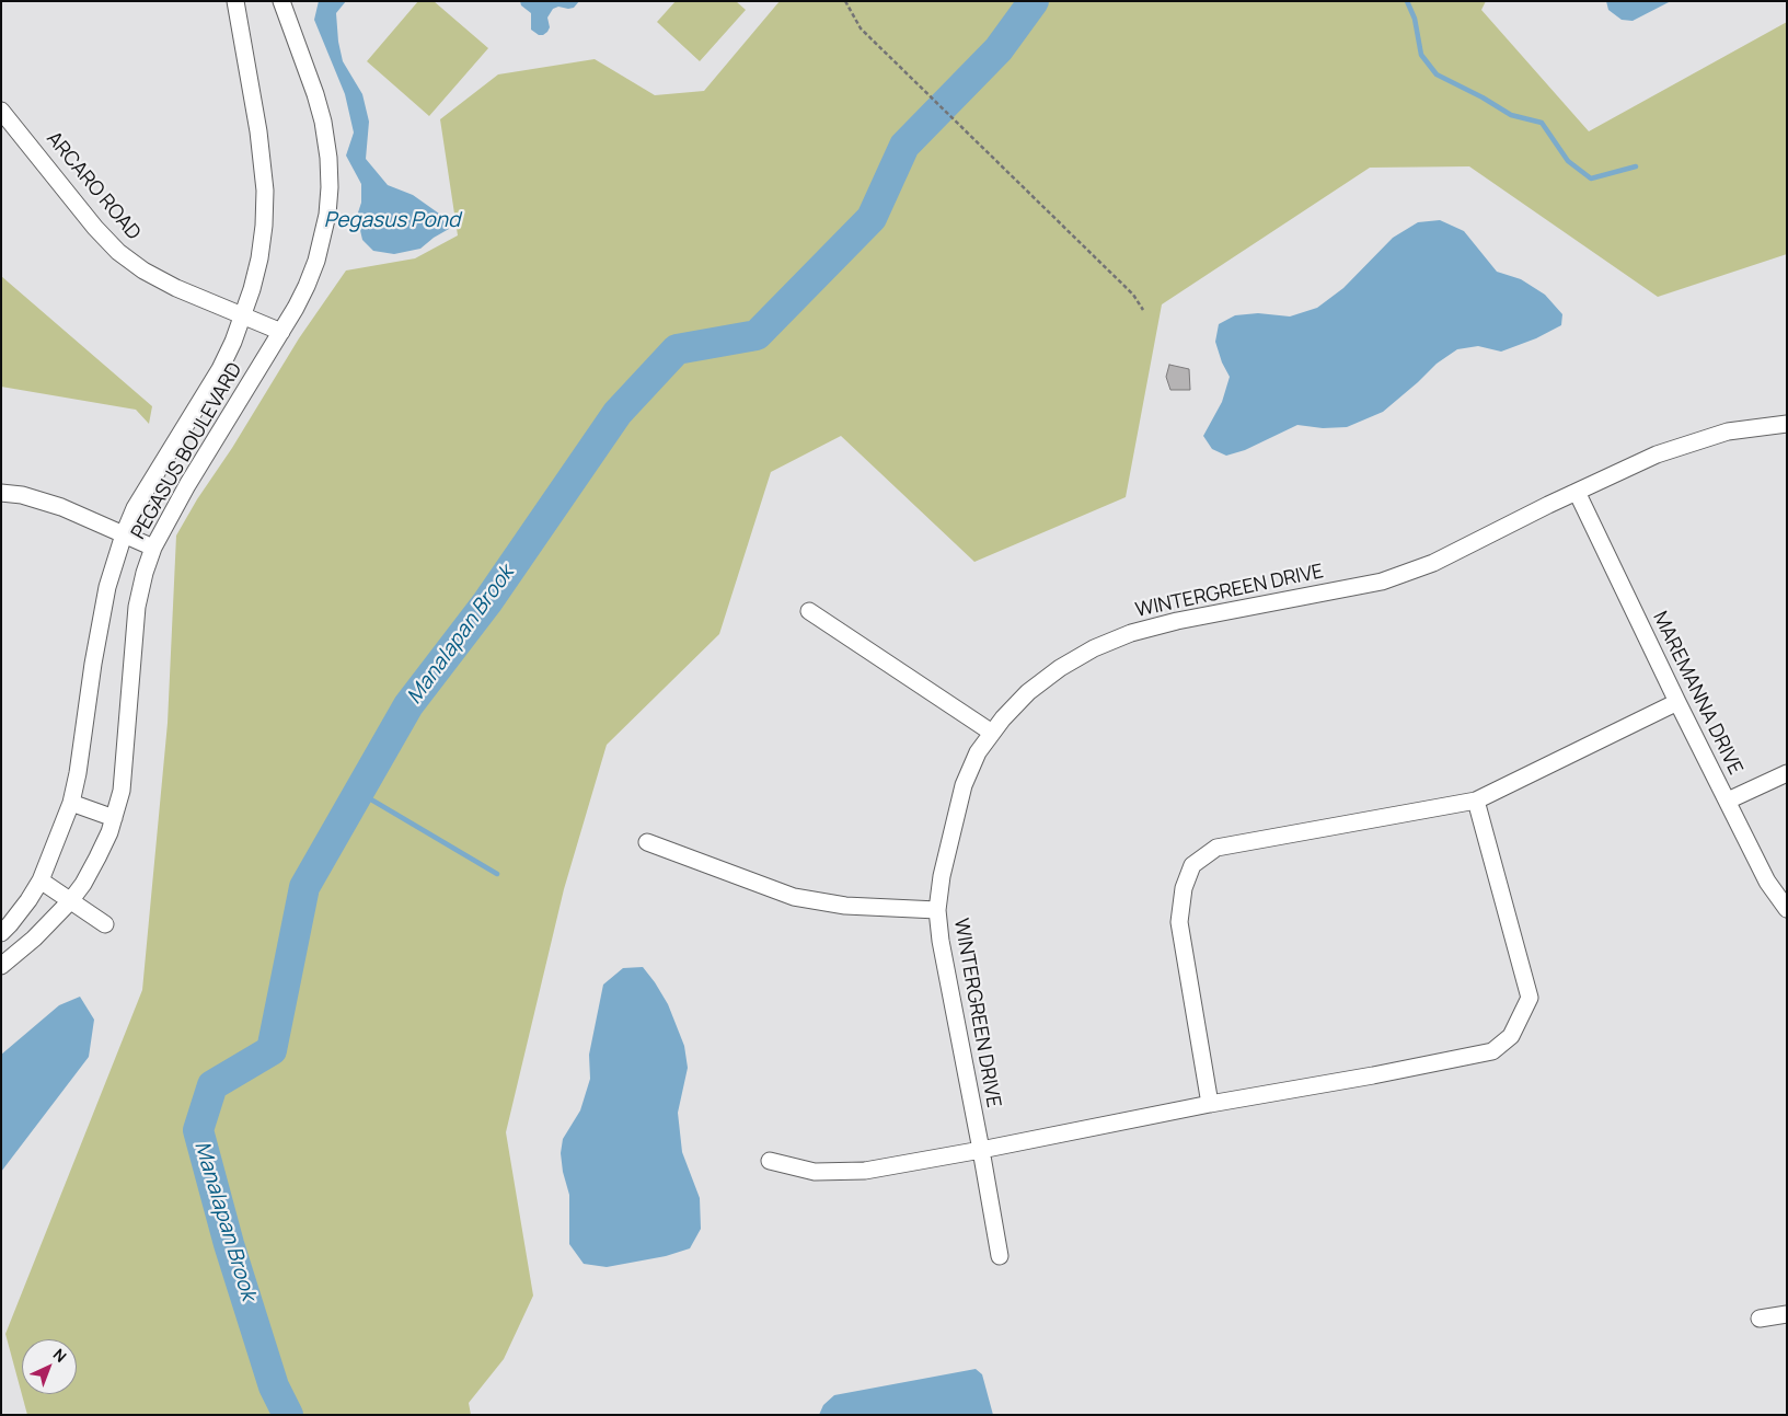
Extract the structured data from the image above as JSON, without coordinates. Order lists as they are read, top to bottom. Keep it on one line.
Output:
{"streets":{"street":["ARCARO ROAD","PEGASUS BOULEVARD","WINTERGREEN DRIVE","MAREMANNA DRIVE"]},"crossings":[["ARCARO ROAD","PEGASUS BOULEVARD"],["WINTERGREEN DRIVE","MAREMANNA DRIVE"]],"water":["Pegasus Pond","Manalapan Brook"],"north":"top right"}
